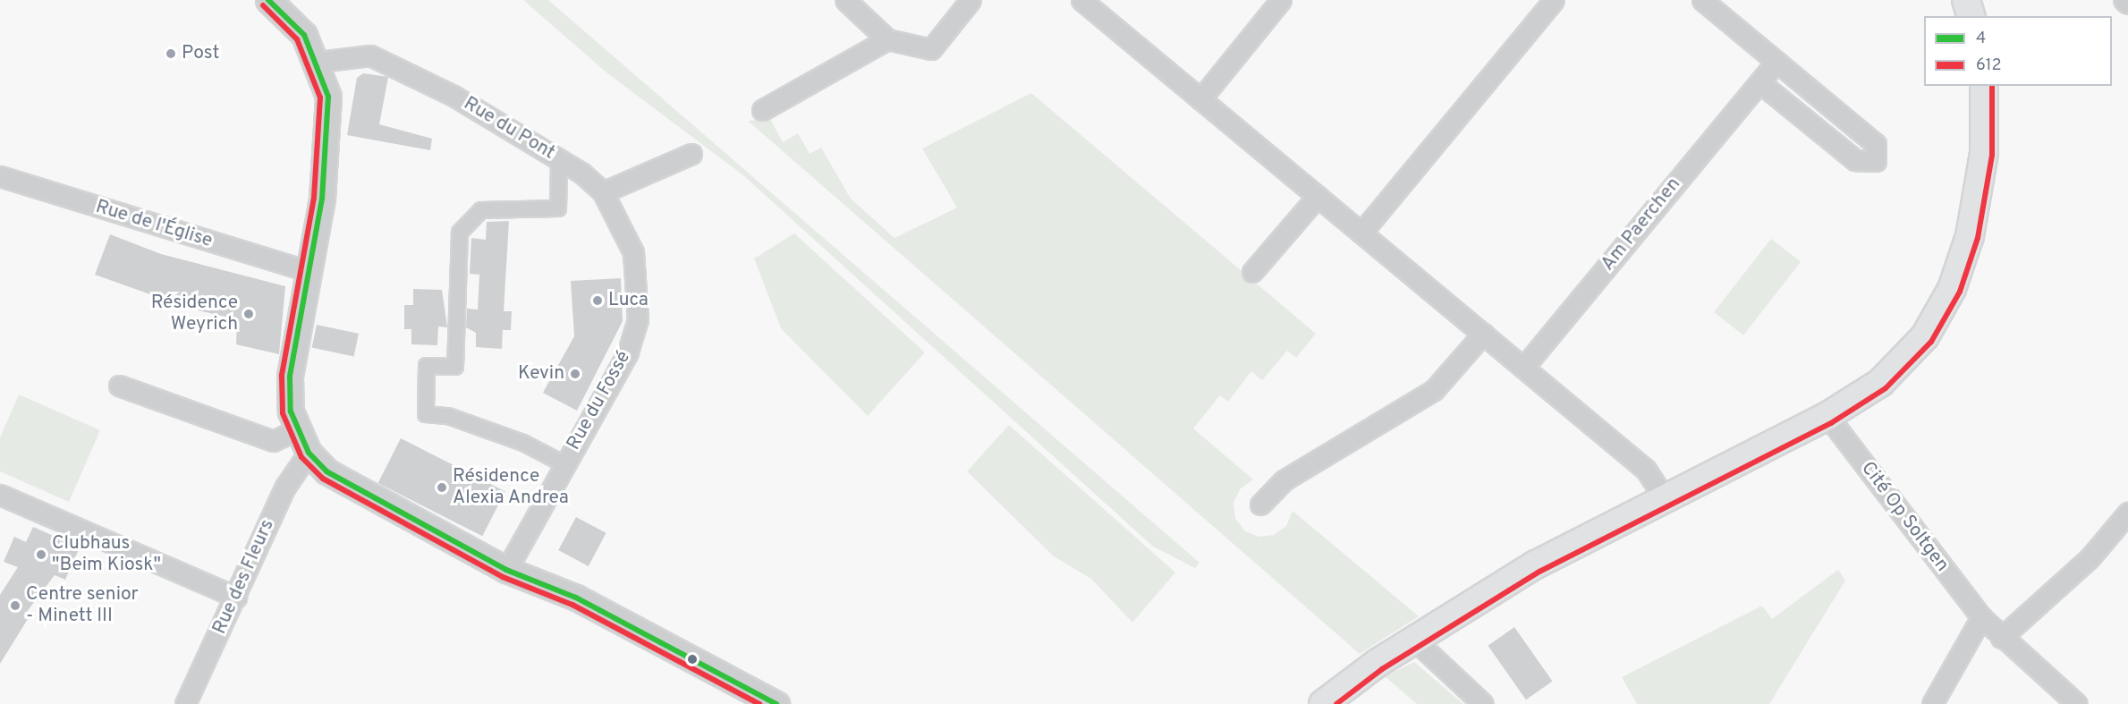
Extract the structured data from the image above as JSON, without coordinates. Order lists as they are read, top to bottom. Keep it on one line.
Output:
{"streets":{"street":["Rue du Pont","Rue de l'Église","Am Paerchen","Rue du Fossé","Cité Op Soltgen","Rue des Fleurs"]},"crossings":[["Rue du Pont","Rue du Fossé"]],"places":["Post","Luca","Résidence Weyrich","Kevin","Résidence Alexia Andrea","Clubhaus \"Beim Kiosk\"","Centre senior - Minett III"],"lines":["transit line 4","transit line 612"],"legend":["4","612"]}
